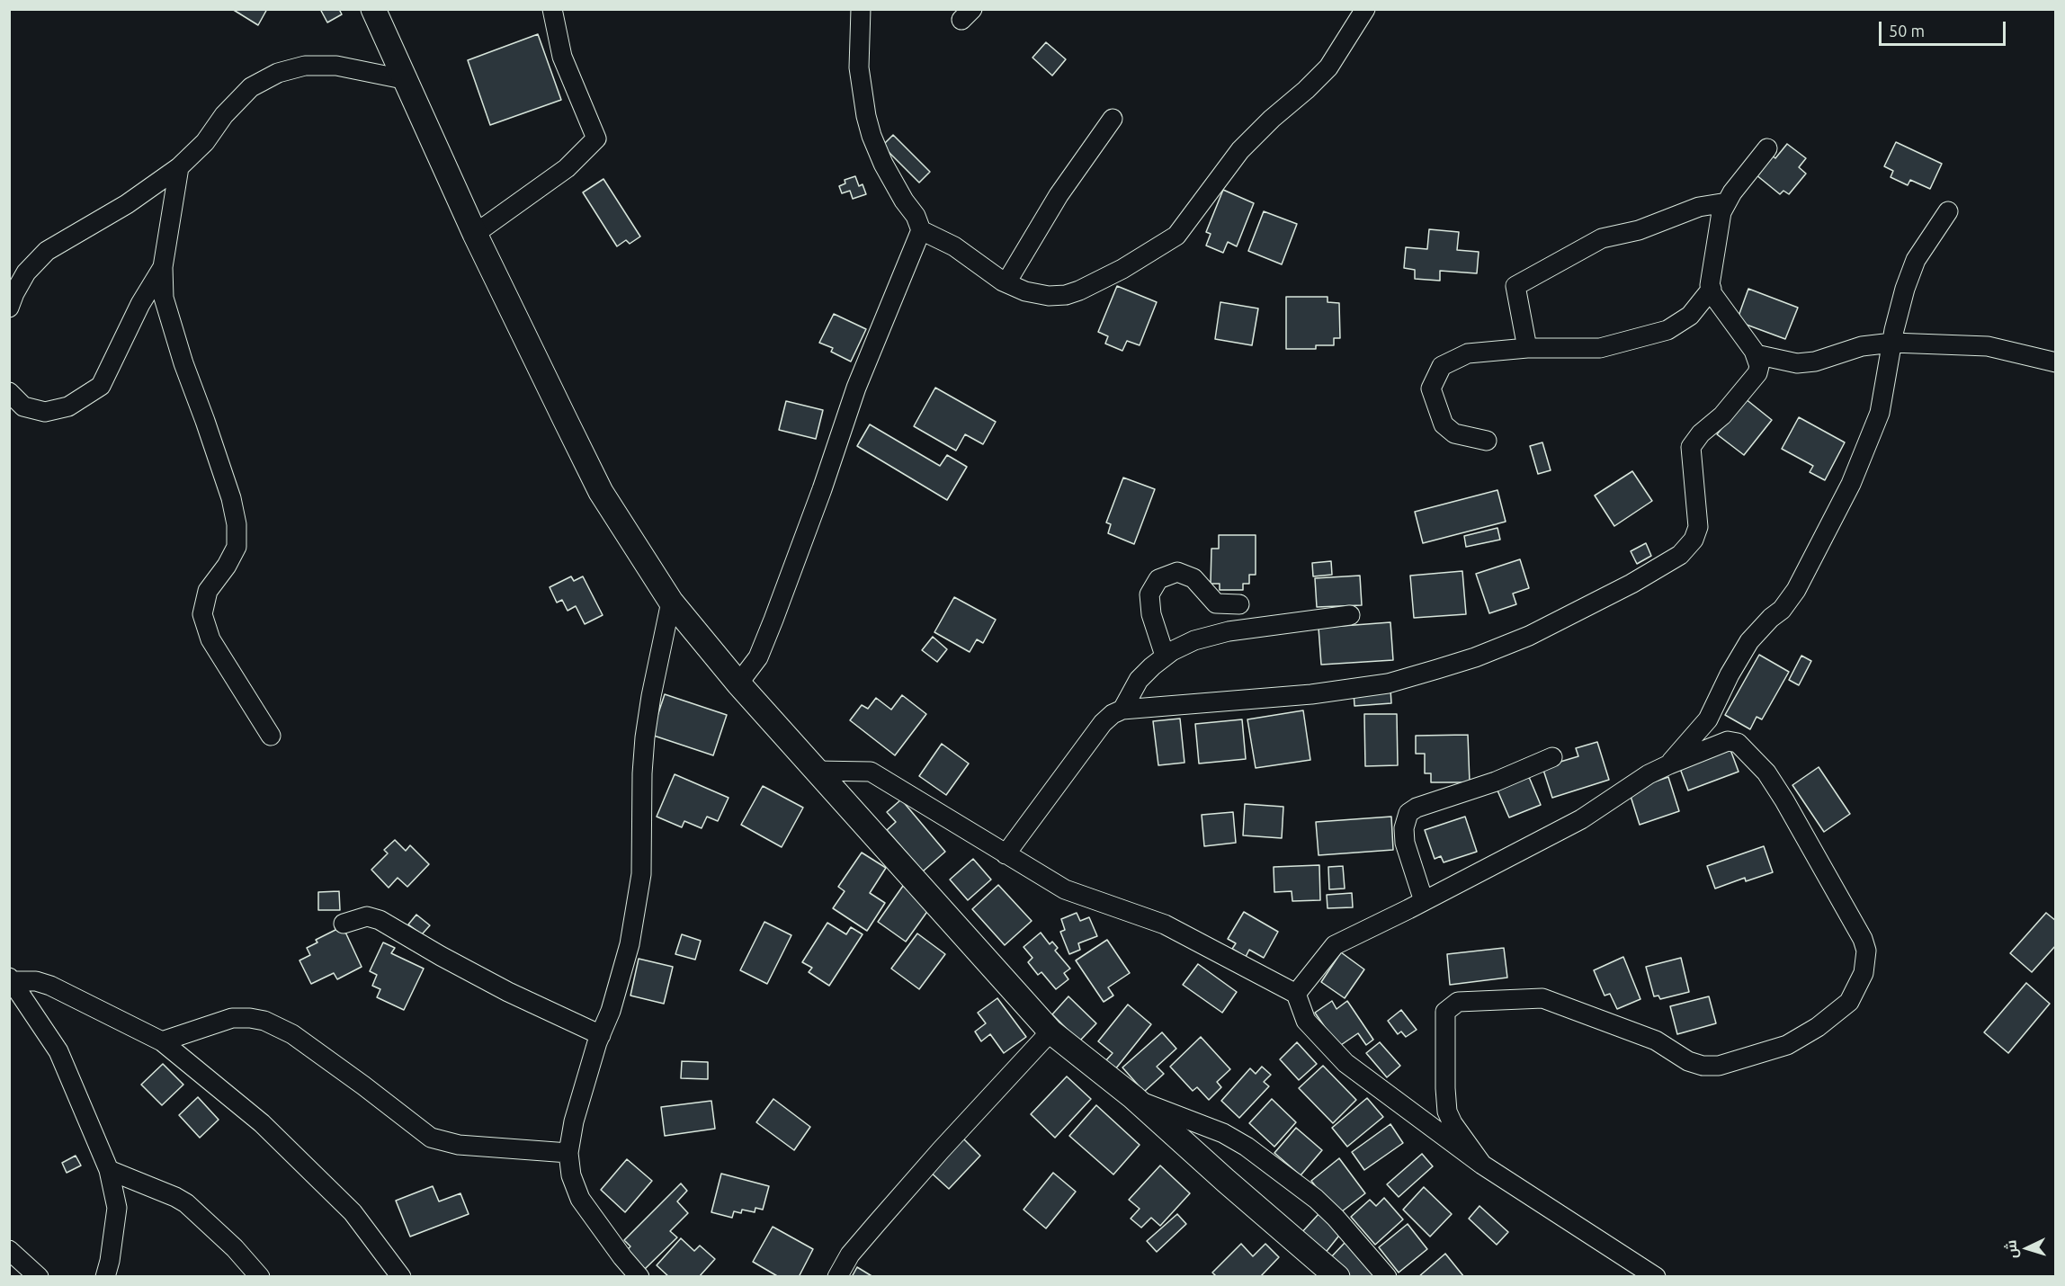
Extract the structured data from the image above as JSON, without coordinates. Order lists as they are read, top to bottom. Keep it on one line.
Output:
{"scale_bar":"50 m","north":"left"}
